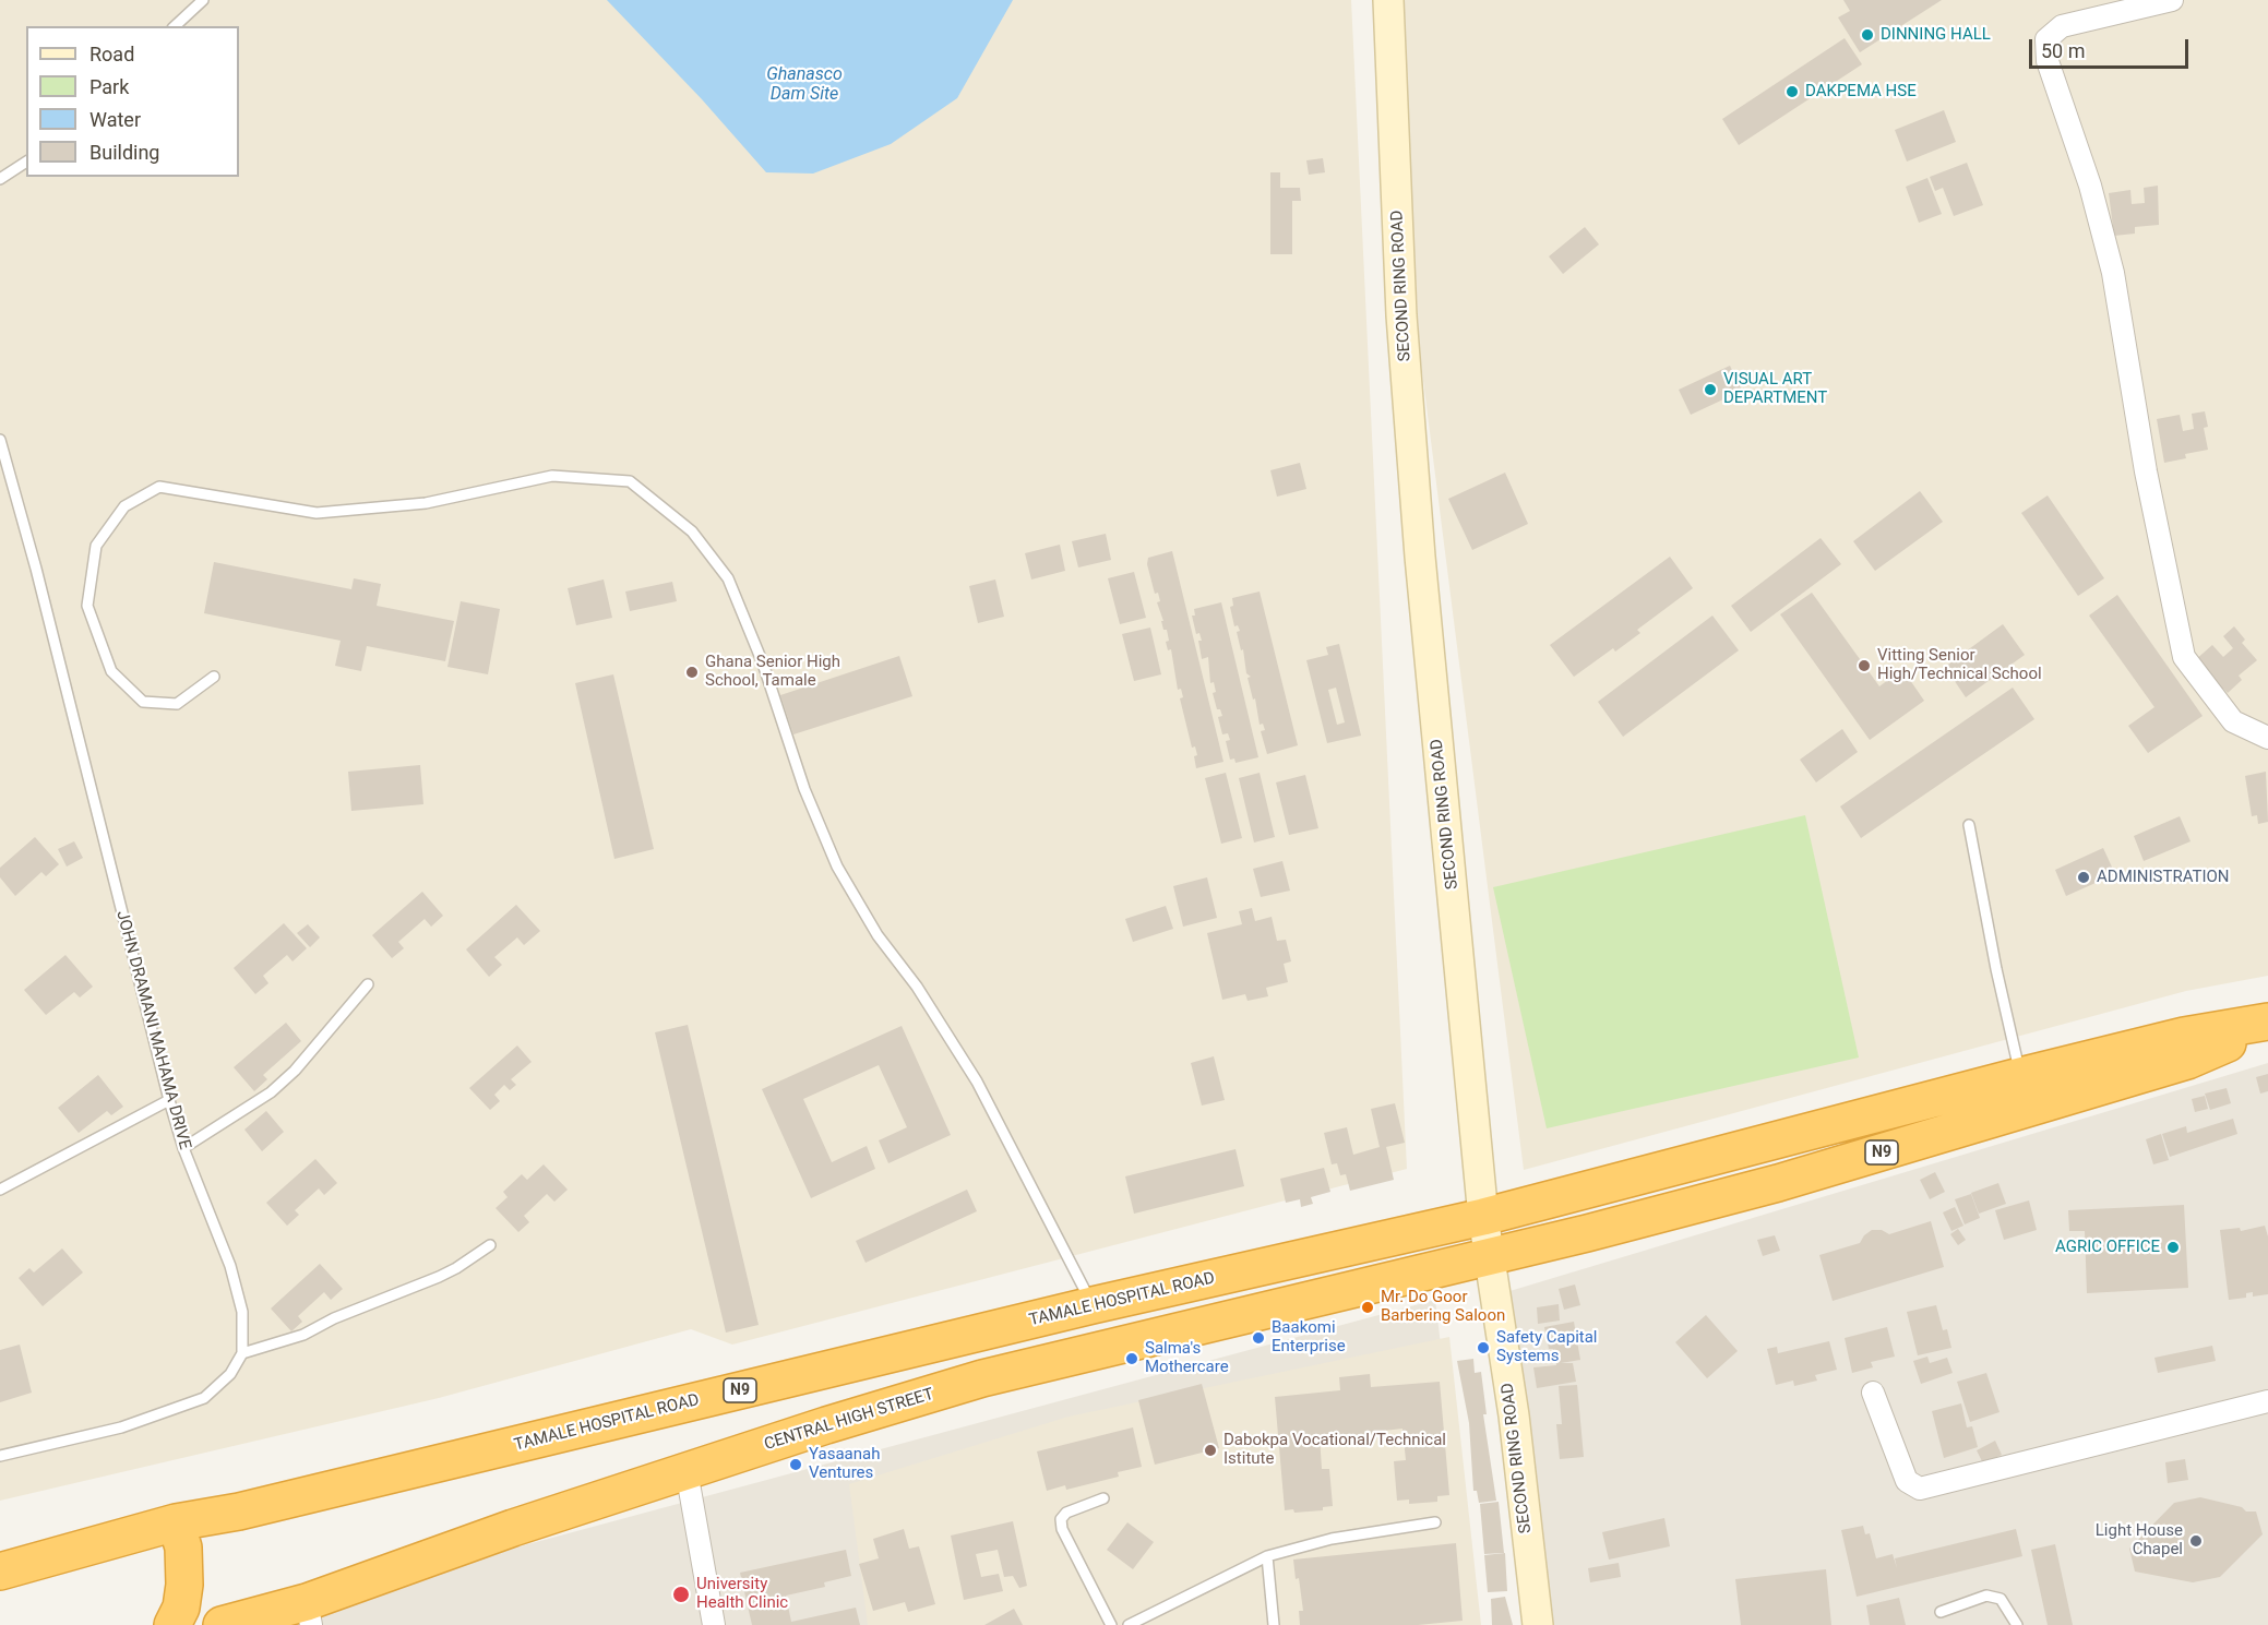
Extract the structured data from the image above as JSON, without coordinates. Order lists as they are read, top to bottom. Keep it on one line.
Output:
{"streets":{"highway":["N9","TAMALE HOSPITAL ROAD","CENTRAL HIGH STREET"],"street":["SECOND RING ROAD"],"lane":["JOHN DRAMANI MAHAMA DRIVE"]},"crossings":[["SECOND RING ROAD","N9"],["SECOND RING ROAD","TAMALE HOSPITAL ROAD"],["SECOND RING ROAD","CENTRAL HIGH STREET"],["N9","TAMALE HOSPITAL ROAD"],["N9","CENTRAL HIGH STREET"]],"water":["Ghanasco Dam Site"],"places":["DINNING HALL","DAKPEMA HSE","VISUAL ART DEPARTMENT","Vitting Senior High/Technical School","Ghana Senior High School, Tamale","ADMINISTRATION","AGRIC OFFICE","Mr. Do Goor Barbering Saloon","Baakomi Enterprise","Safety Capital Systems","Salma's Mothercare","Dabokpa Vocational/Technical Istitute","Yasaanah Ventures","Light House Chapel","University Health Clinic"],"legend":["Road","Park","Water","Building"],"scale_bar":"50 m"}
